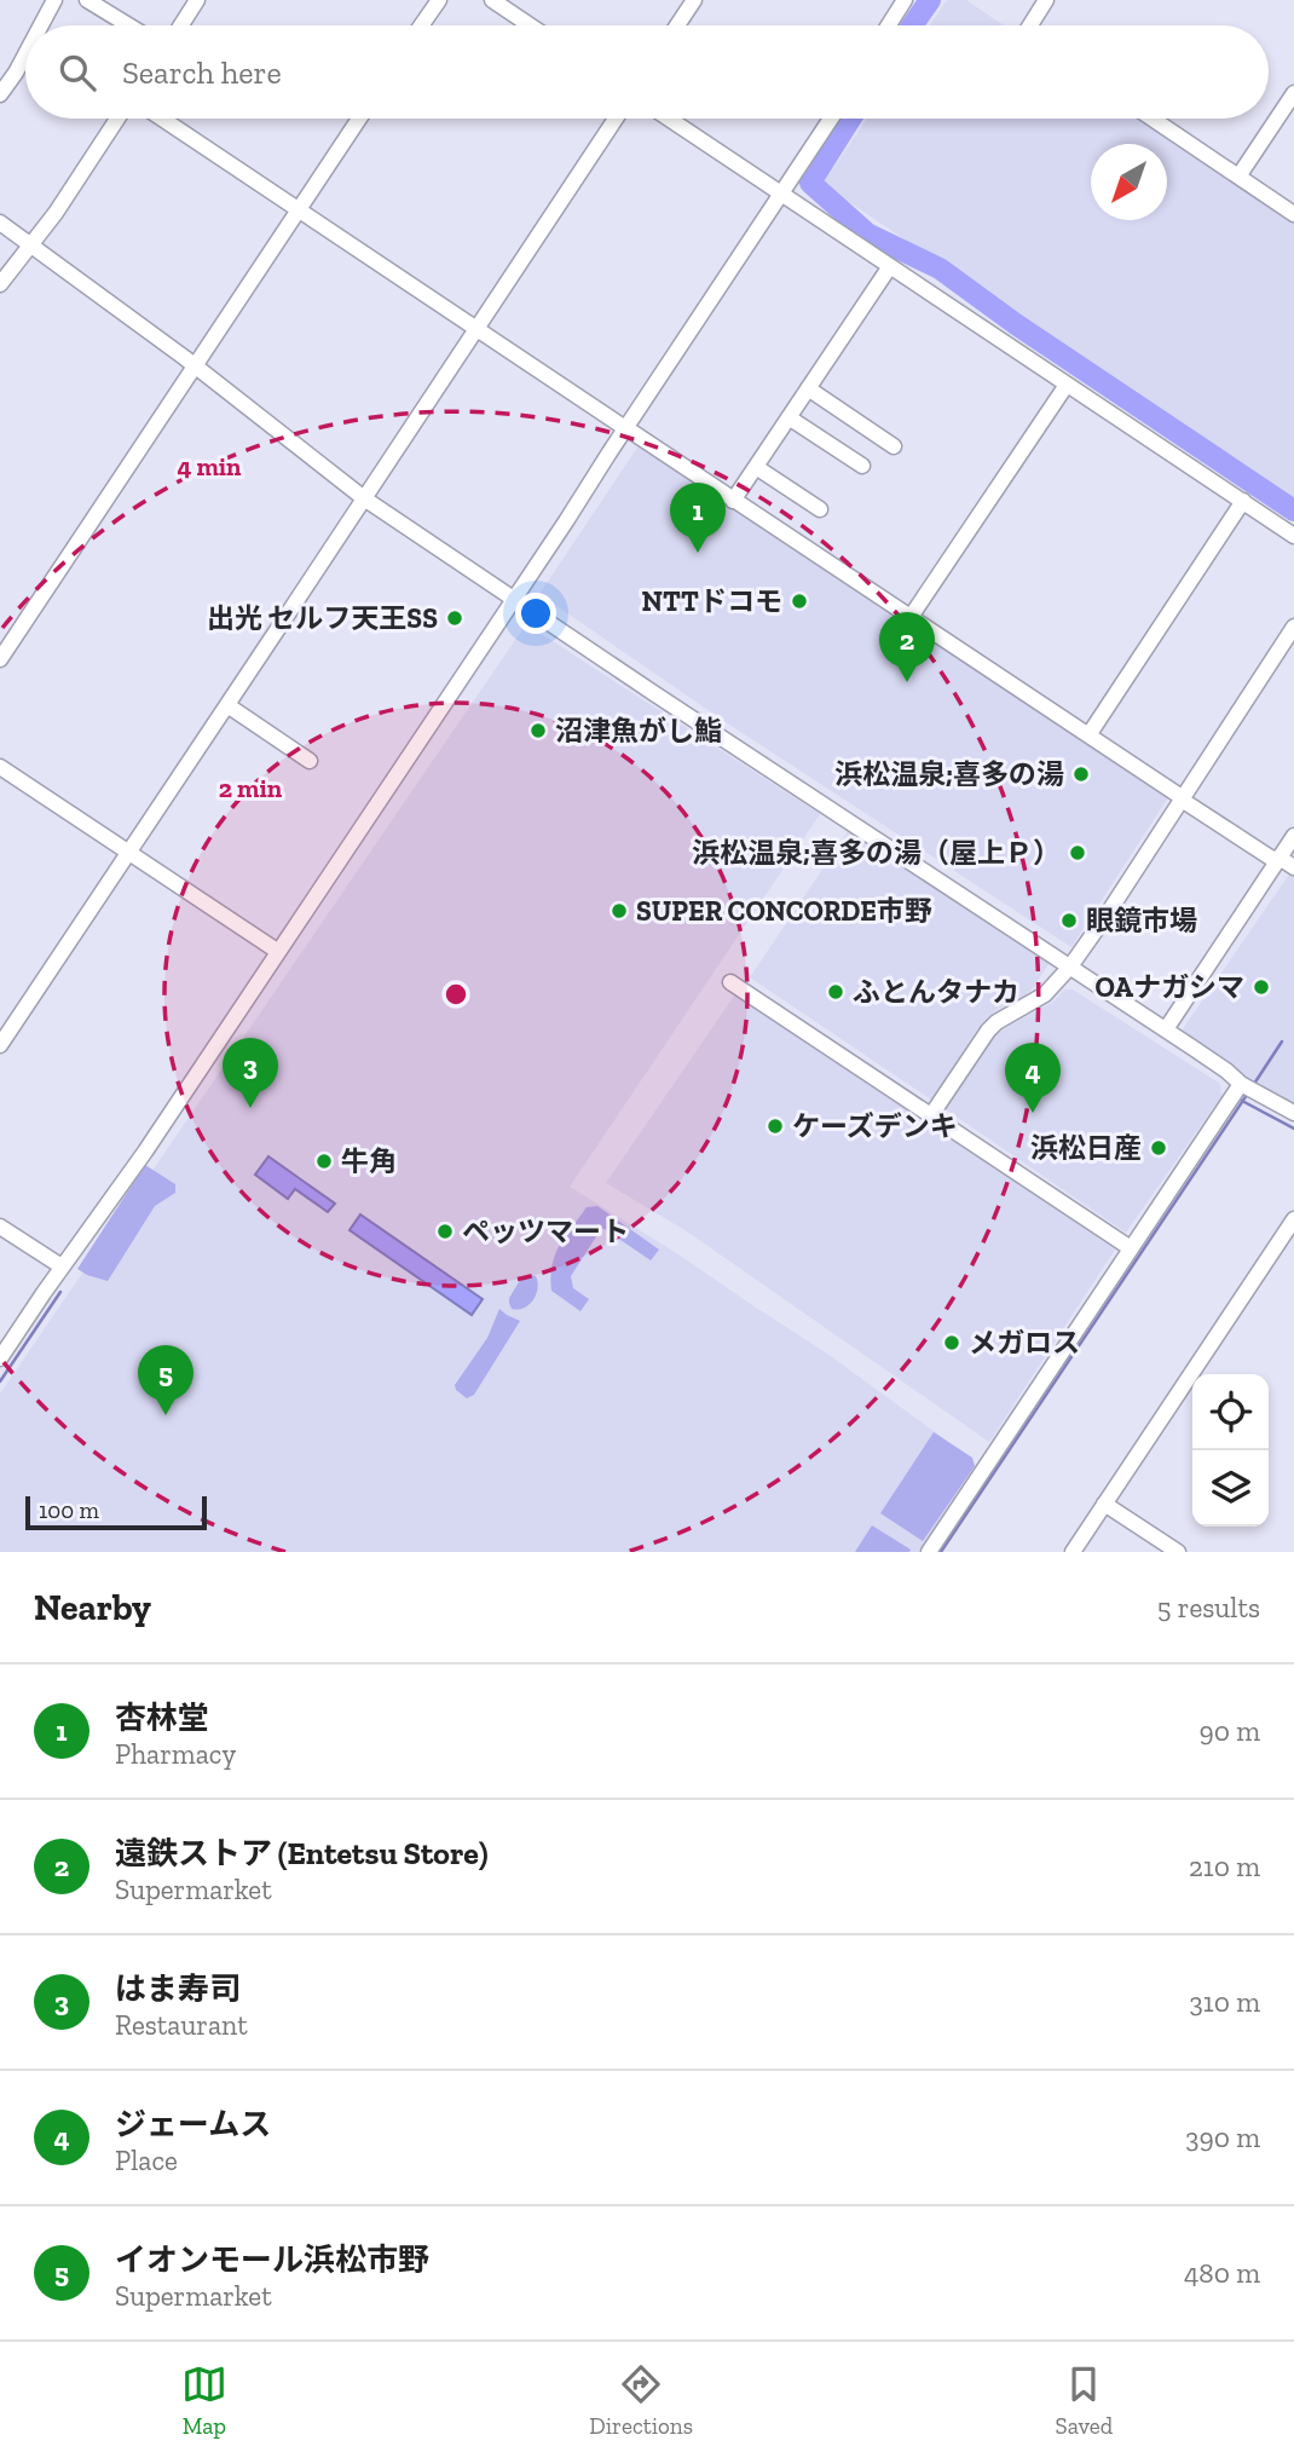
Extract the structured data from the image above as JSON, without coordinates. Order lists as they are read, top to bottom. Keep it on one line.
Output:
{"places":["NTTドコモ","出光 セルフ天王SS","沼津魚がし鮨","浜松温泉;喜多の湯","浜松温泉;喜多の湯（屋上Ｐ）","SUPER CONCORDE市野","眼鏡市場","OAナガシマ","ふとんタナカ","ケーズデンキ","浜松日産","牛角","ペッツマート","メガロス"],"scale_bar":"100 m","north":"bottom left","page":{"search":"Search here","pins":["1","2","3","4","5"],"scale":"100 m","heading":["Nearby","5 results"],"list":[{"mark":"1","name":"杏林堂","note":"Pharmacy","value":"90 m"},{"mark":"2","name":"遠鉄ストア (Entetsu Store)","note":"Supermarket","value":"210 m"},{"mark":"3","name":"はま寿司","note":"Restaurant","value":"310 m"},{"mark":"4","name":"ジェームス","note":"Place","value":"390 m"},{"mark":"5","name":"イオンモール浜松市野","note":"Supermarket","value":"480 m"}],"nav":["Map","Directions","Saved"]},"rings":["4 min","2 min"]}
